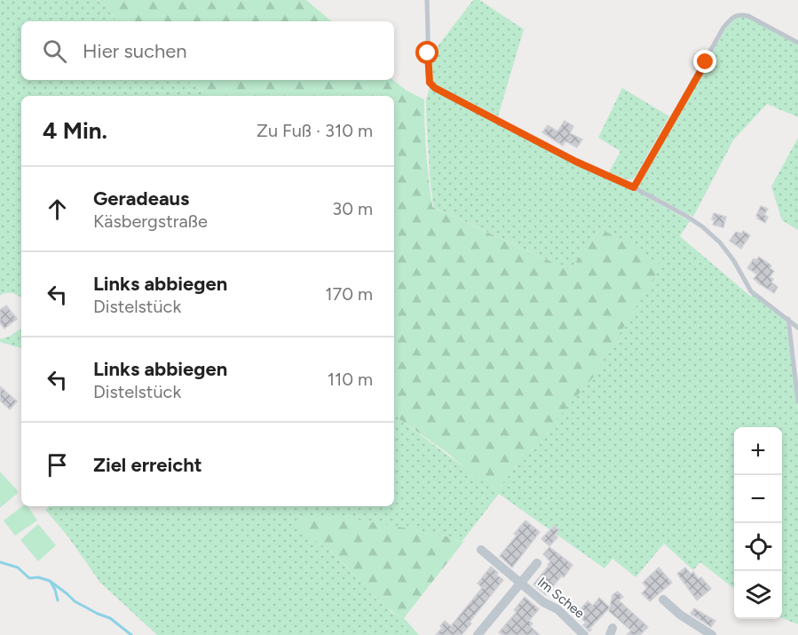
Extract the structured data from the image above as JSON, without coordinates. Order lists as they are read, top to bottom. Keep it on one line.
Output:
{"streets":{"street":["Im Schee"]},"page":{"search":"Hier suchen","heading":["4 Min.","Zu Fuß · 310 m"],"list":[["Geradeaus","Käsbergstraße","30 m"],["Links abbiegen","Distelstück","170 m"],["Links abbiegen","Distelstück","110 m"],"Ziel erreicht"],"map_buttons":["+","−"]}}
